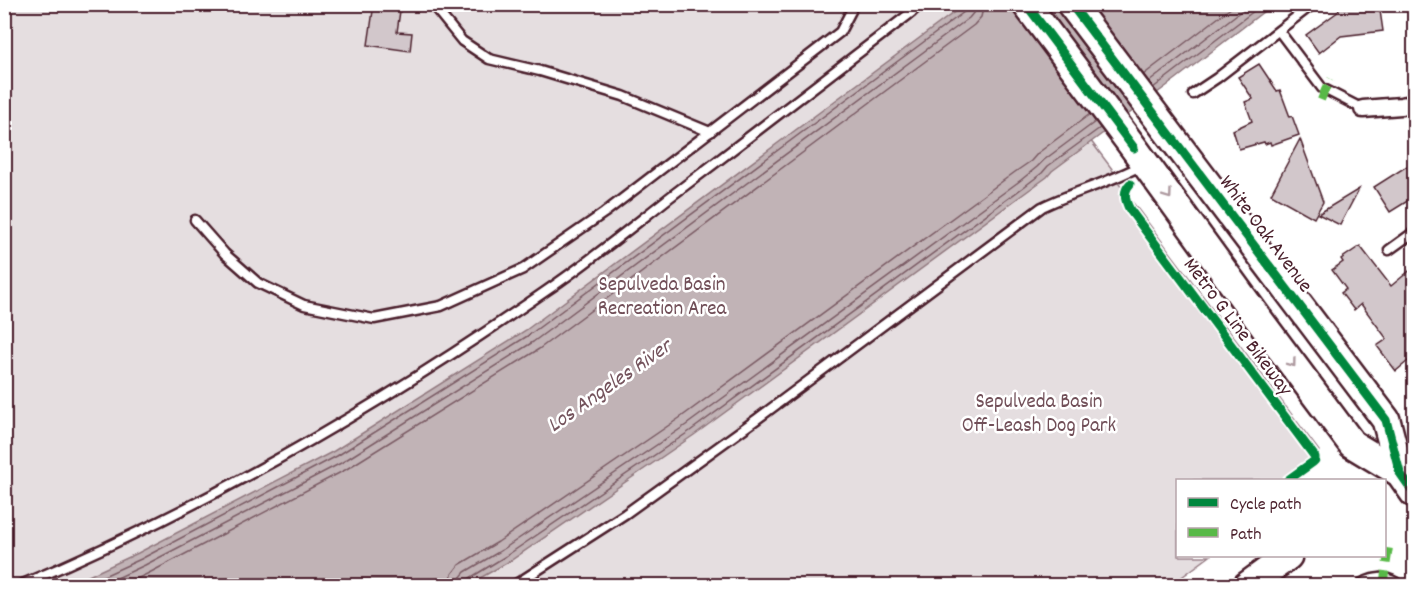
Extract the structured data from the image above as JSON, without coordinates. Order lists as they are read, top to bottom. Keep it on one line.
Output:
{"streets":{"main road":["White Oak Avenue"],"cycle path":["Metro G Line Bikeway"]},"water":["Los Angeles River"],"parks":["Sepulveda Basin Recreation Area","Sepulveda Basin Off-Leash Dog Park"],"legend":["Cycle path","Path"]}
